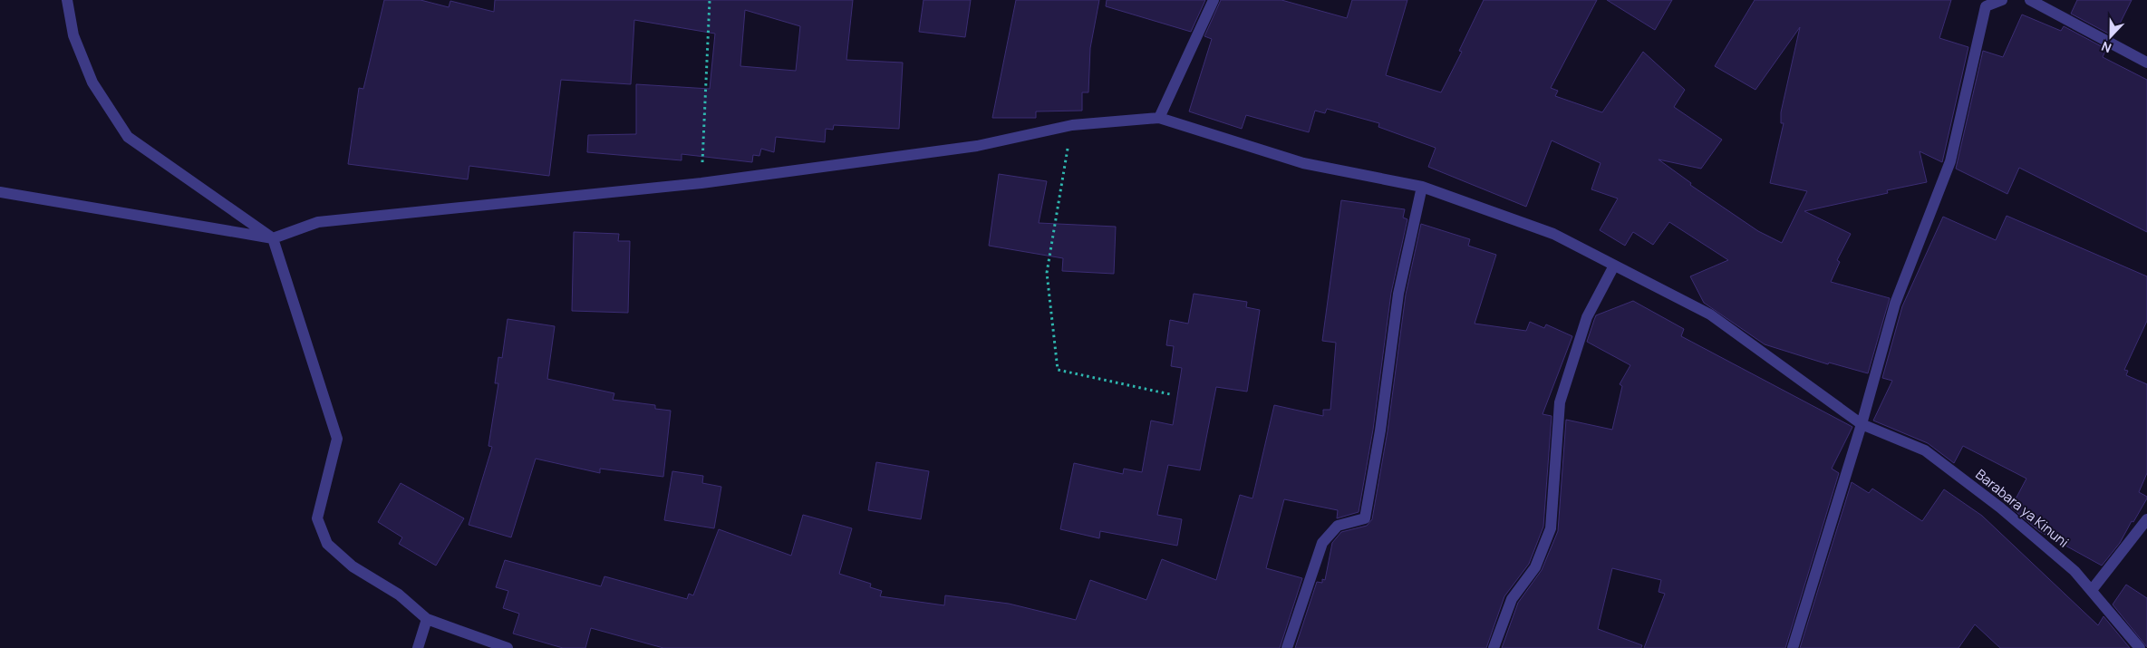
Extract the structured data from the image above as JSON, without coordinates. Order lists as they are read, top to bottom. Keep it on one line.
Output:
{"streets":{"street":["Barabara ya Kinuni"]},"north":"bottom"}
